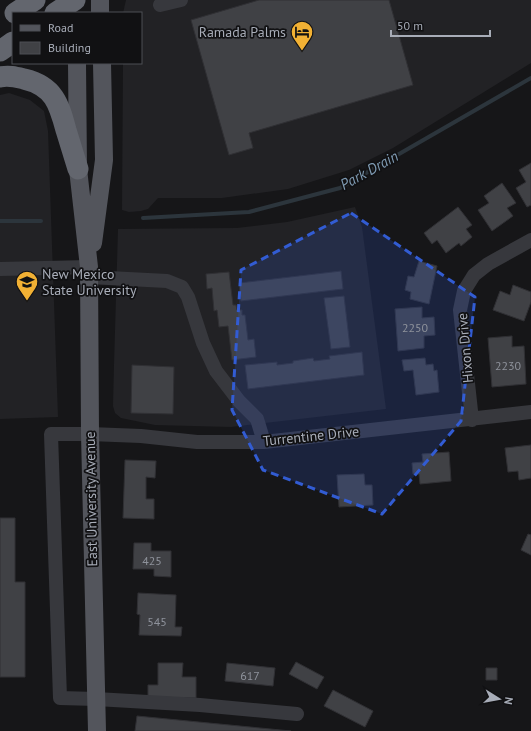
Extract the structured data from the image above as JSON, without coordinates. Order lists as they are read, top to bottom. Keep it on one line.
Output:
{"streets":{"main road":["East University Avenue"],"street":["Hixon Drive","Turrentine Drive"]},"crossings":[["Hixon Drive","Turrentine Drive"],["Turrentine Drive","East University Avenue"]],"water":["Park Drain"],"places":{"hotel":["Ramada Palms"],"school or university":["New Mexico State University"]},"house_numbers":["2250","2230","425","545","617"],"legend":["Road","Building"],"scale_bar":"50 m","north":"right"}
